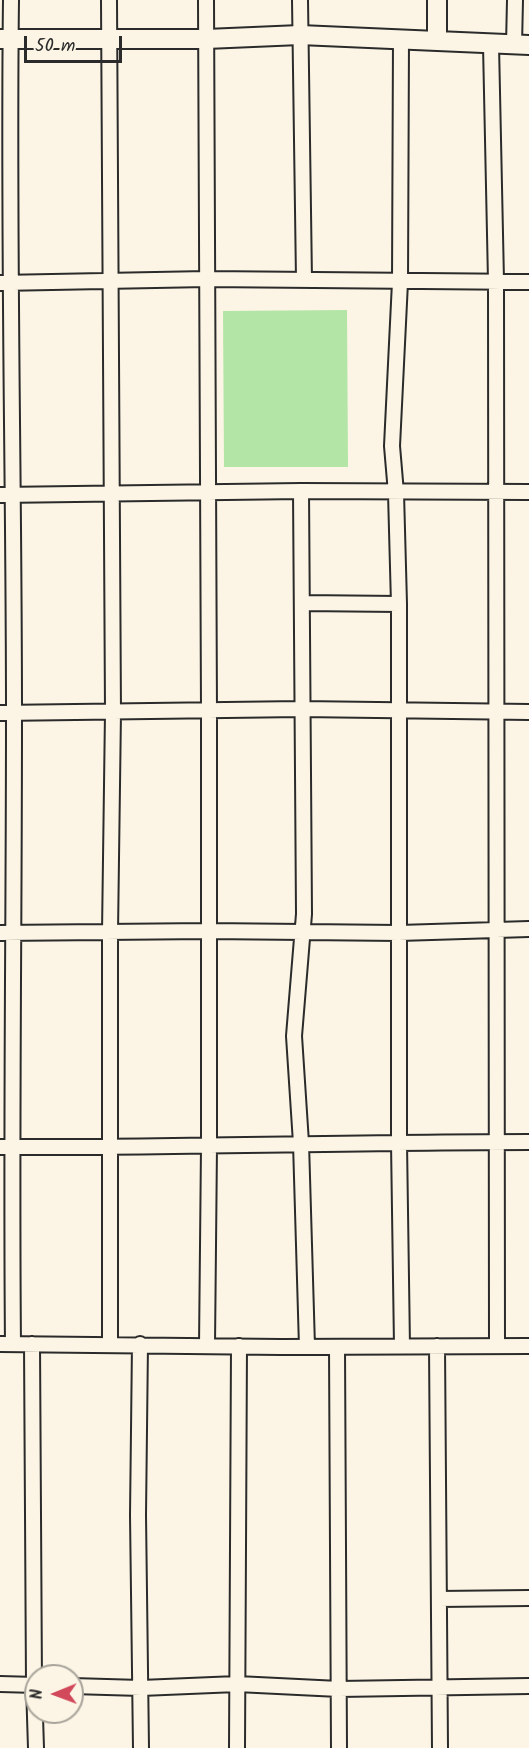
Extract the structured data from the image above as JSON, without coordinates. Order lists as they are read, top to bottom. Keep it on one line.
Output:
{"scale_bar":"50 m","north":"left"}
